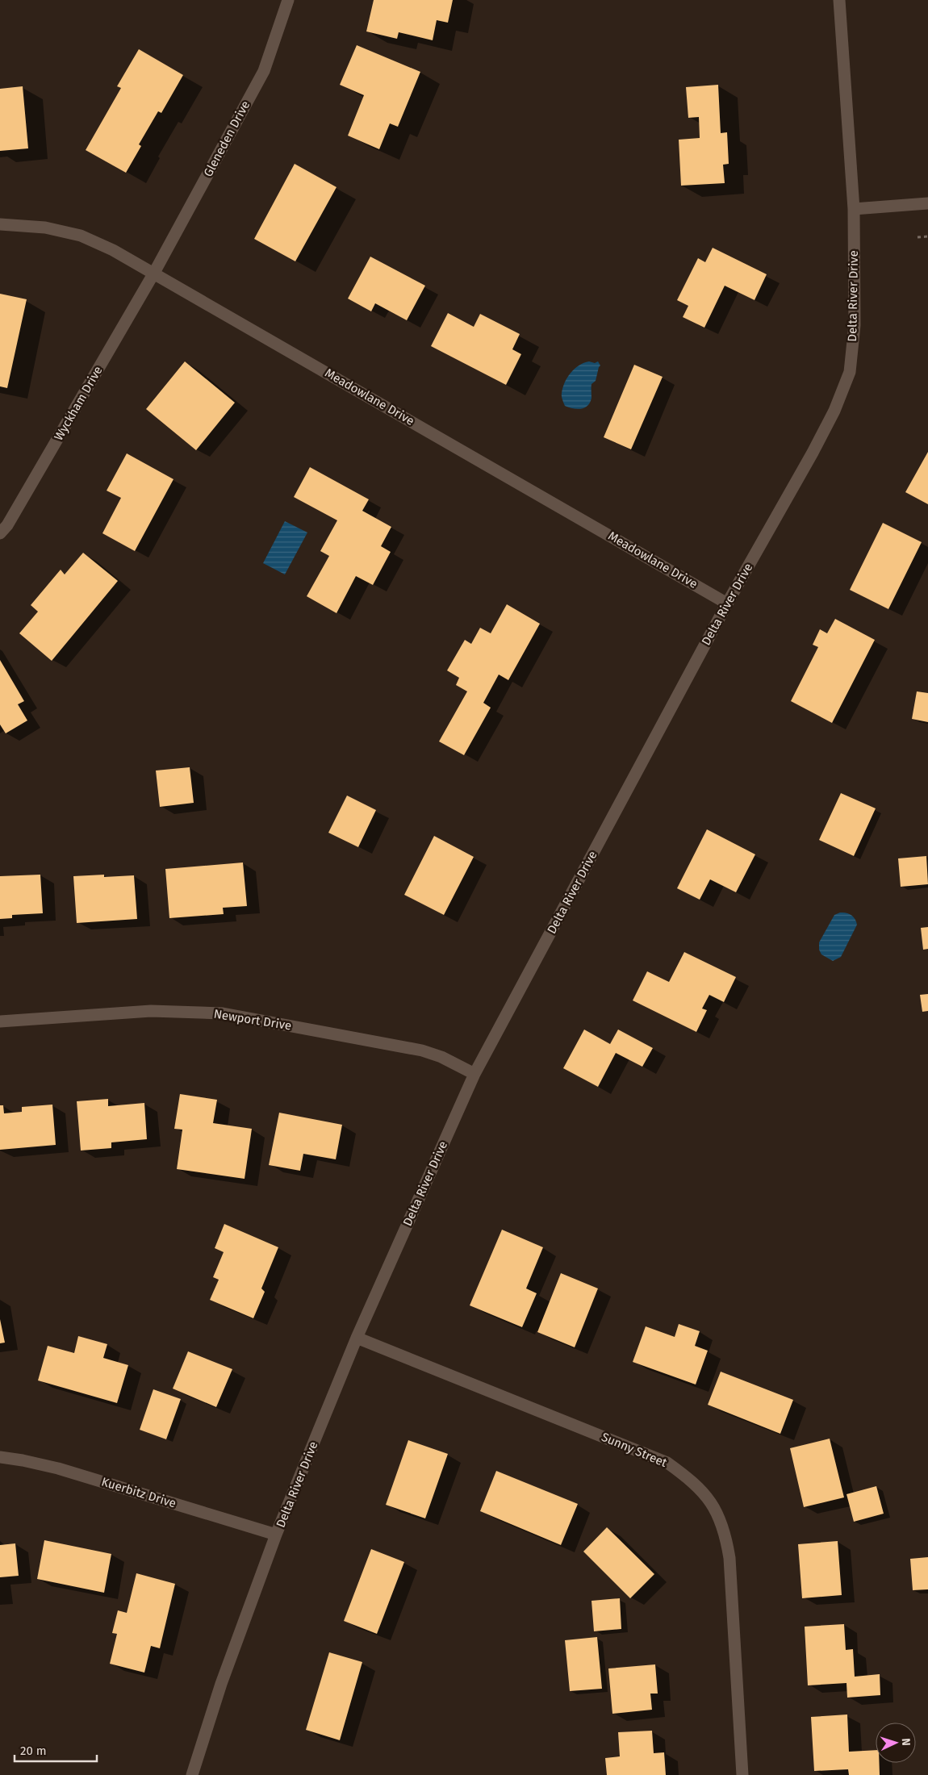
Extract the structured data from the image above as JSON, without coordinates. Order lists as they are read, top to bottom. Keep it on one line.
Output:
{"streets":{"street":["Gleneden Drive","Delta River Drive","Meadowlane Drive","Wyckham Drive","Newport Drive","Sunny Street","Kuerbitz Drive"]},"crossings":[["Gleneden Drive","Meadowlane Drive"],["Gleneden Drive","Wyckham Drive"],["Delta River Drive","Meadowlane Drive"],["Delta River Drive","Newport Drive"],["Delta River Drive","Sunny Street"],["Delta River Drive","Kuerbitz Drive"],["Meadowlane Drive","Wyckham Drive"]],"scale_bar":"20 m","north":"right"}
